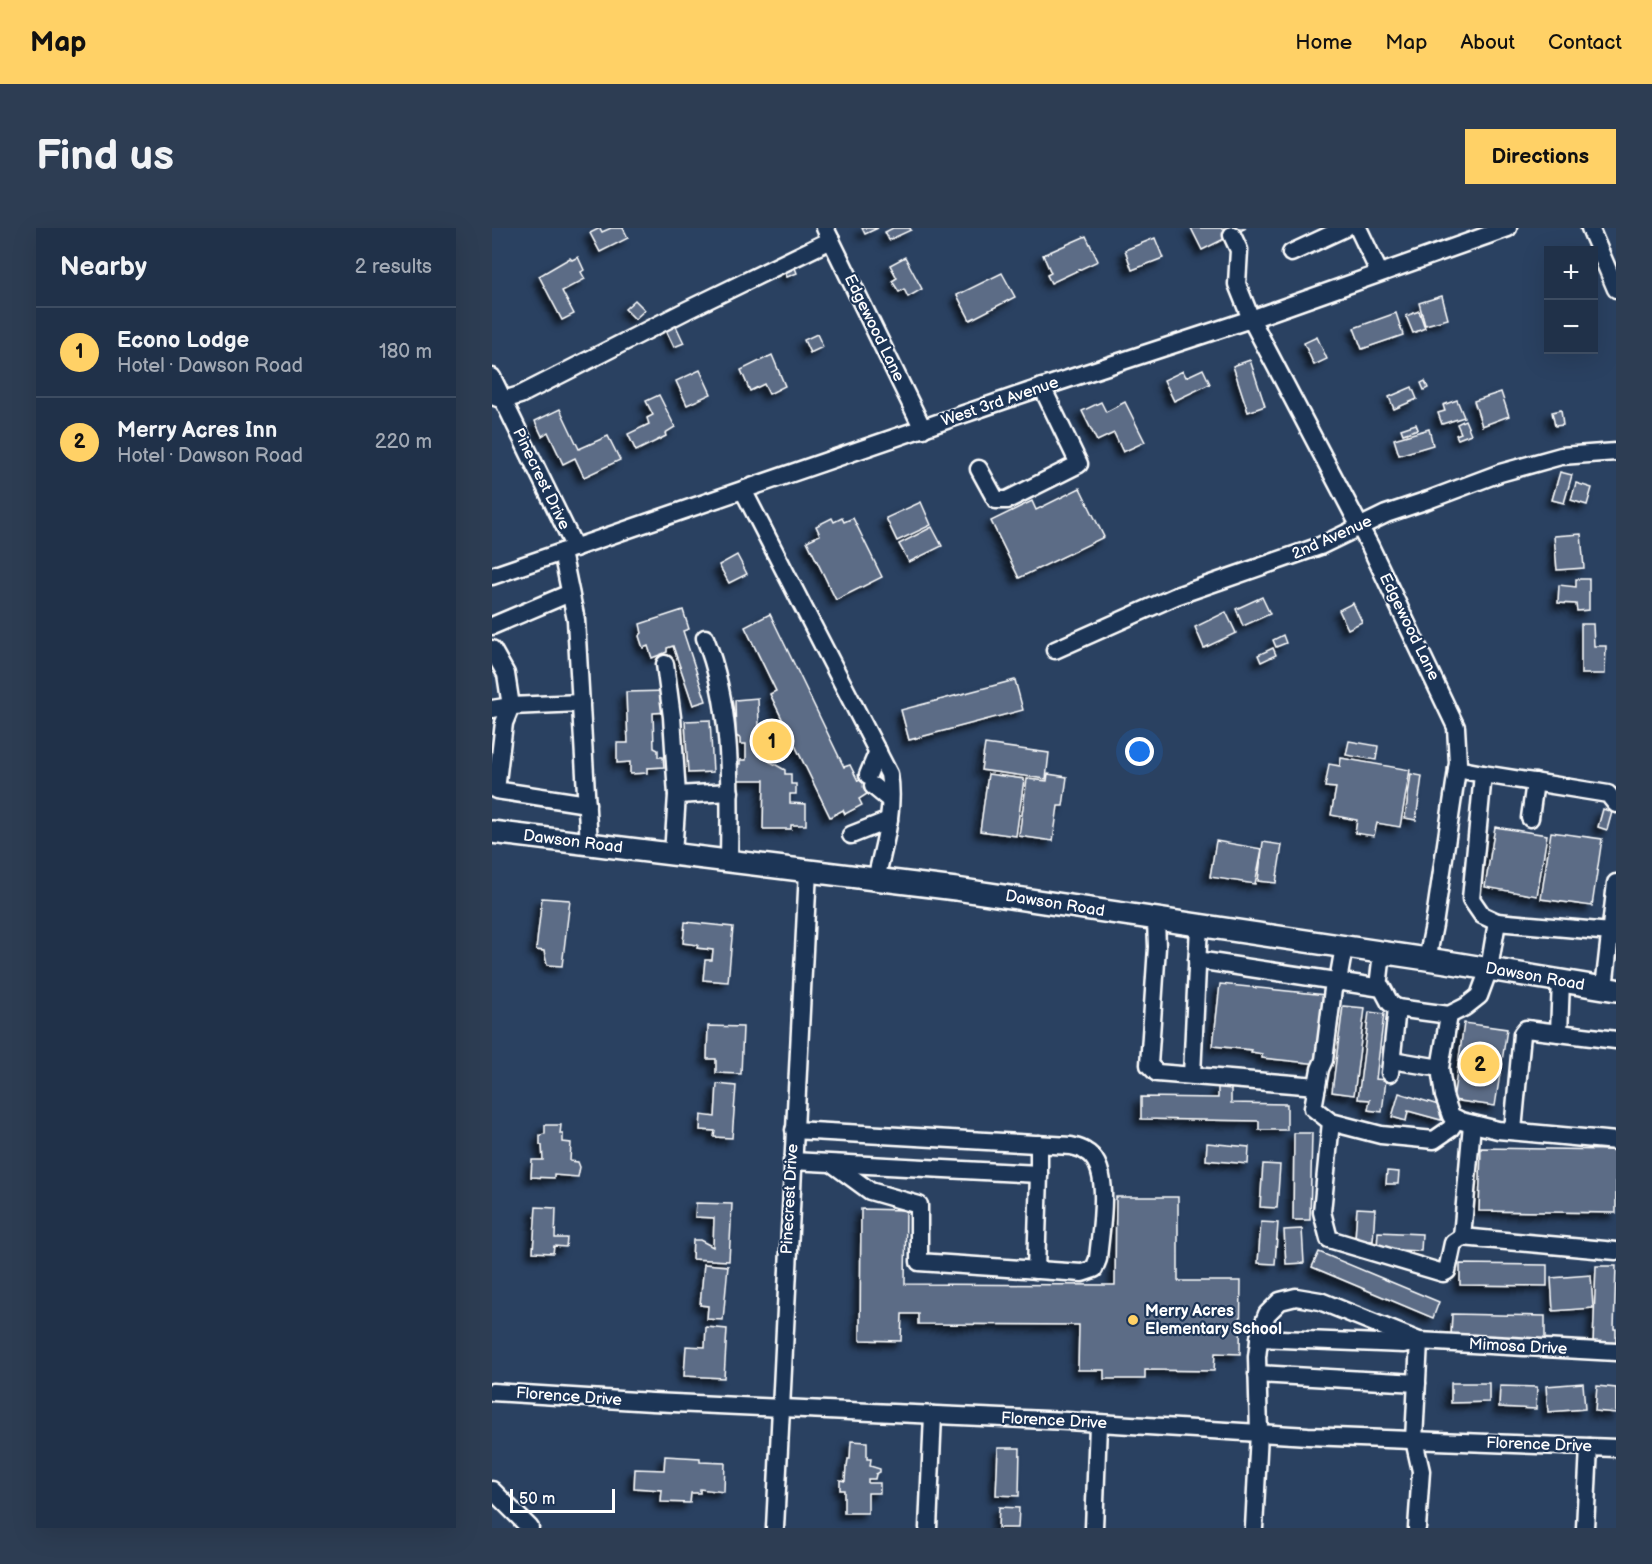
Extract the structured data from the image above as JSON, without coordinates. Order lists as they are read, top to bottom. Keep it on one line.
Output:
{"streets":{"main road":["Dawson Road"],"street":["Edgewood Lane","West 3rd Avenue","Pinecrest Drive","2nd Avenue","Mimosa Drive","Florence Drive"]},"crossings":[["Edgewood Lane","West 3rd Avenue"],["Edgewood Lane","2nd Avenue"],["Edgewood Lane","Dawson Road"],["West 3rd Avenue","Pinecrest Drive"],["Pinecrest Drive","Dawson Road"],["Pinecrest Drive","Florence Drive"],["Mimosa Drive","Florence Drive"]],"places":["Merry Acres Elementary School"],"scale_bar":"50 m","page":{"header":"Map","nav":["Home","Map","About","Contact"],"buttons":"Directions","title":"Find us","heading":["Nearby","2 results"],"map_buttons":["+","−"],"list":[{"mark":"1","name":"Econo Lodge","note":"Hotel · Dawson Road","value":"180 m"},{"mark":"2","name":"Merry Acres Inn","note":"Hotel · Dawson Road","value":"220 m"}],"pins":["1","2"],"scale":"50 m"}}
